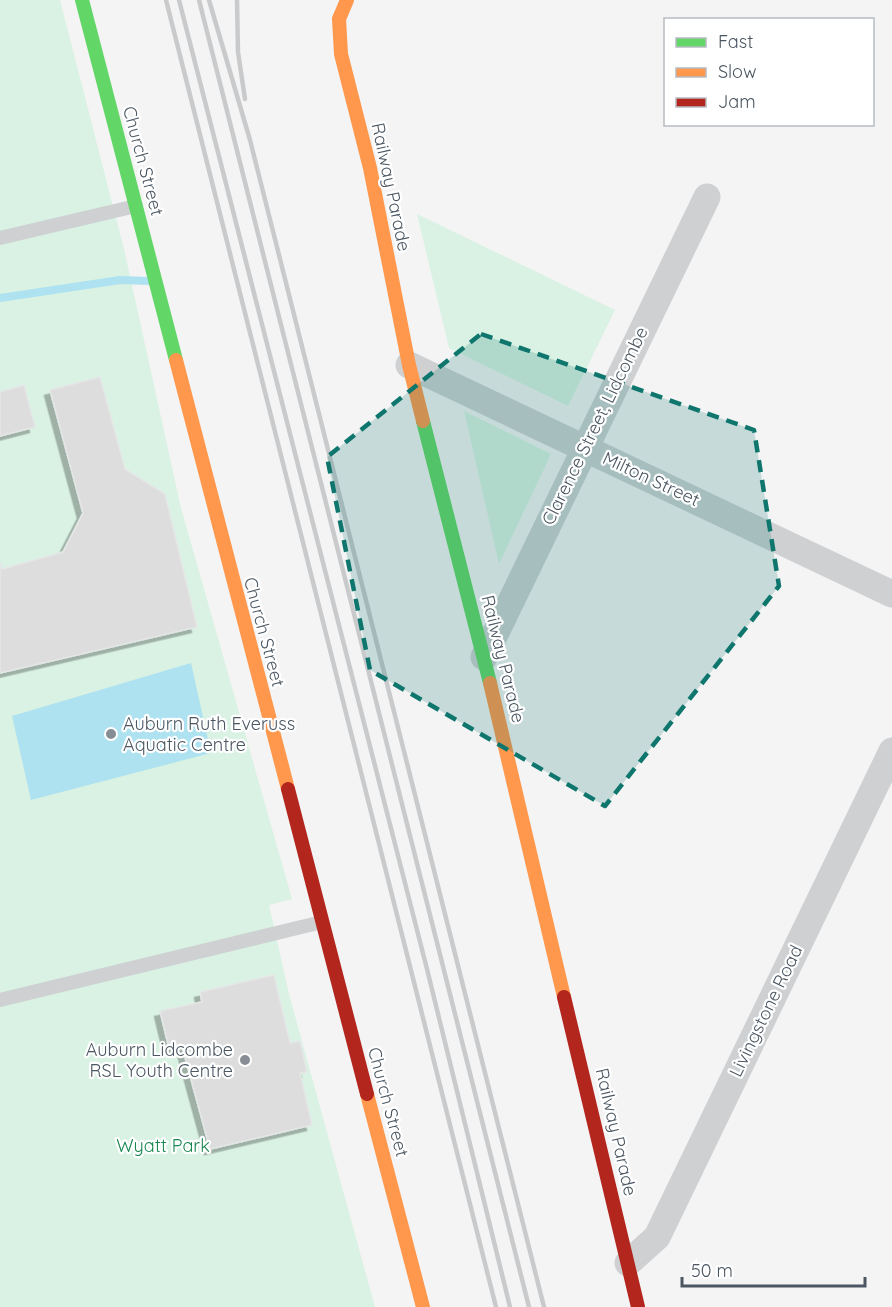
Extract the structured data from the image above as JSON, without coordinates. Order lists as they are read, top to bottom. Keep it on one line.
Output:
{"streets":{"street":["Church Street","Railway Parade","Clarence Street, Lidcombe","Milton Street","Livingstone Road"]},"crossings":[["Railway Parade","Clarence Street, Lidcombe"],["Railway Parade","Milton Street"],["Railway Parade","Livingstone Road"],["Clarence Street, Lidcombe","Milton Street"]],"parks":["Wyatt Park"],"places":["Auburn Ruth Everuss Aquatic Centre","Auburn Lidcombe RSL Youth Centre"],"legend":["Fast","Slow","Jam"],"scale_bar":"50 m"}
